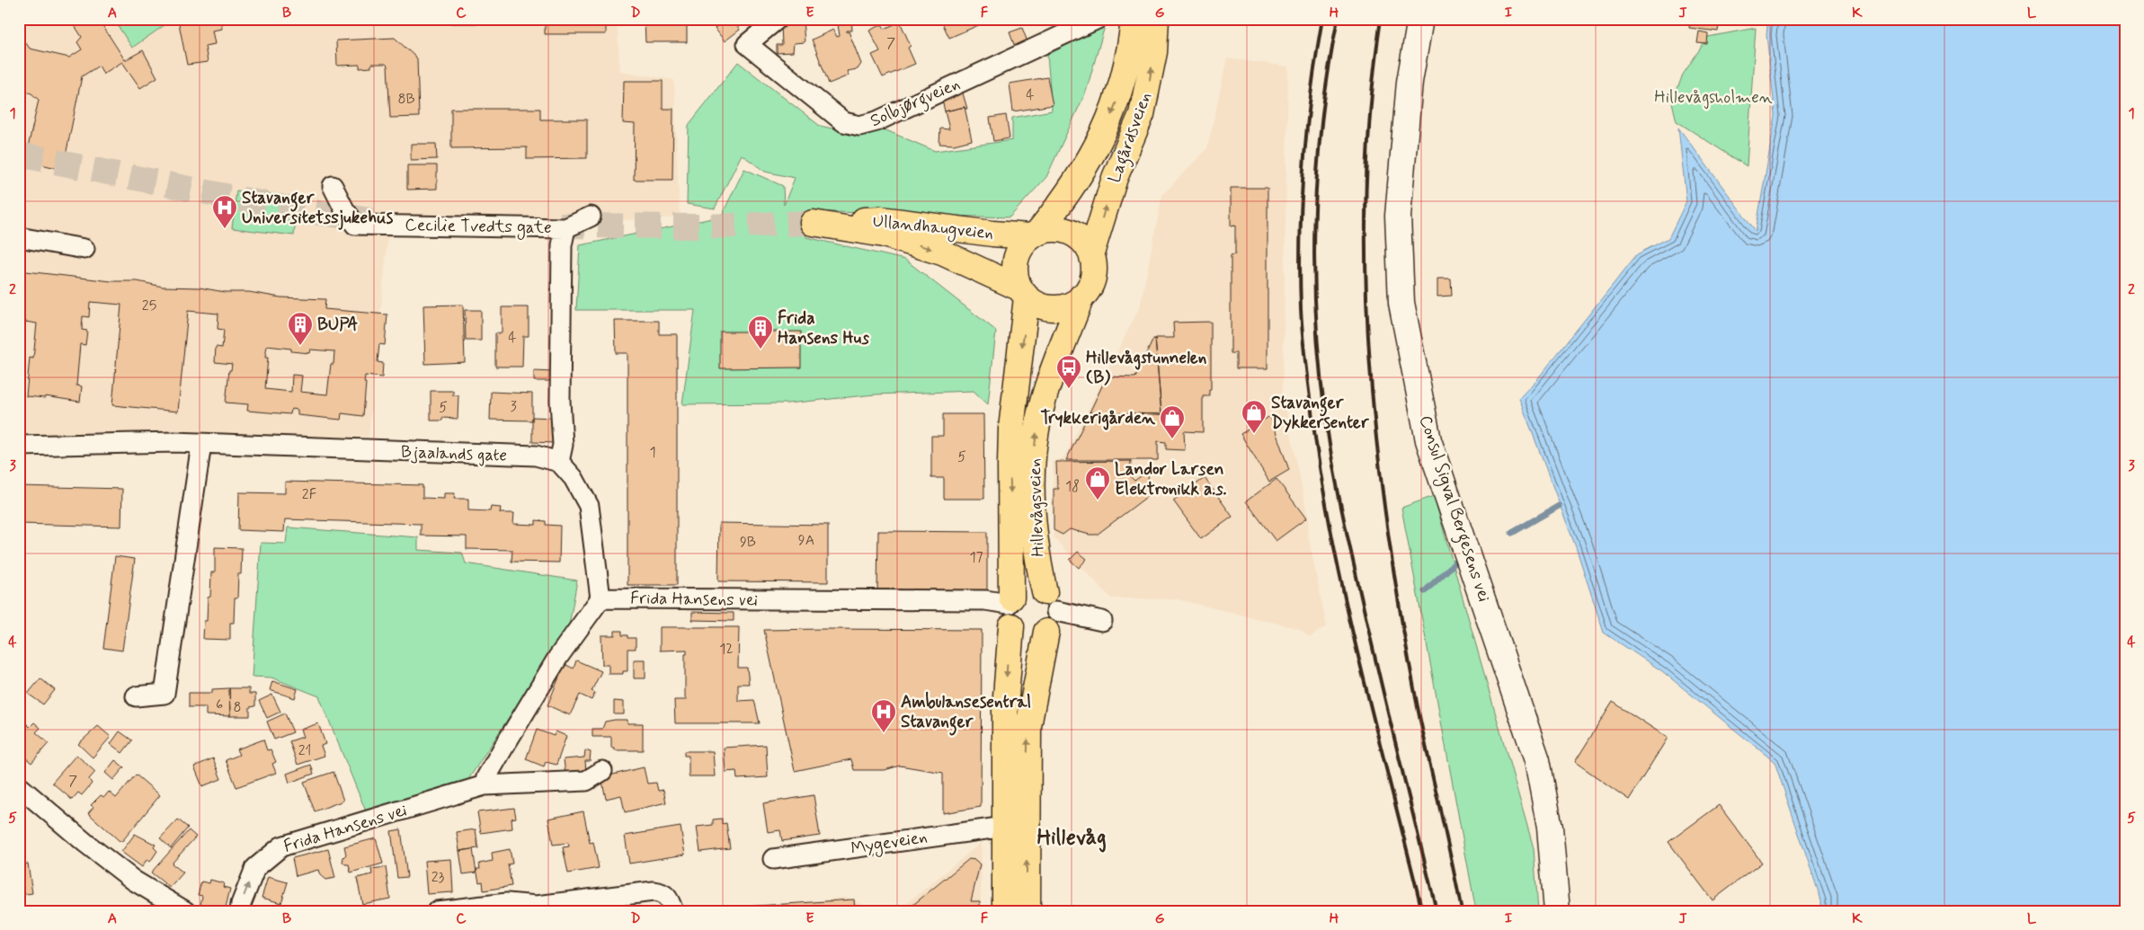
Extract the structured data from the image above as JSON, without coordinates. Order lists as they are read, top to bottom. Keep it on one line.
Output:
{"streets":{"main road":["Lagårdsveien","Ullandhaugveien","Hillevågsveien"],"street":["Solbjørgveien","Cecilie Tvedts gate","Bjaalands gate","Consul Sigval Bergesens vei","Frida Hansens vei","Mygeveien"]},"crossings":[["Lagårdsveien","Ullandhaugveien"],["Lagårdsveien","Hillevågsveien"],["Cecilie Tvedts gate","Bjaalands gate"],["Ullandhaugveien","Hillevågsveien"],["Hillevågsveien","Frida Hansens vei"],["Hillevågsveien","Mygeveien"]],"districts":["Hillevåg"],"parks":["Hillevågsholmen"],"places":{"hospital":["Stavanger Universitetssjukehus","Ambulansesentral Stavanger"],"building":["BUPA","Frida Hansens Hus"],"bus stop":["Hillevågstunnelen (B)"],"shop":["Stavanger Dykkersenter","Trykkerigården","Landor Larsen Elektronikk a.s."]},"house_numbers":["7","4","8B","25","4","3","5","1","5","18","2F","9A","9B","17","12","6","8","21","7","23"],"grid":{"columns":["A","B","C","D","E","F","G","H","I","J","K","L"],"rows":["1","2","3","4","5"]}}
